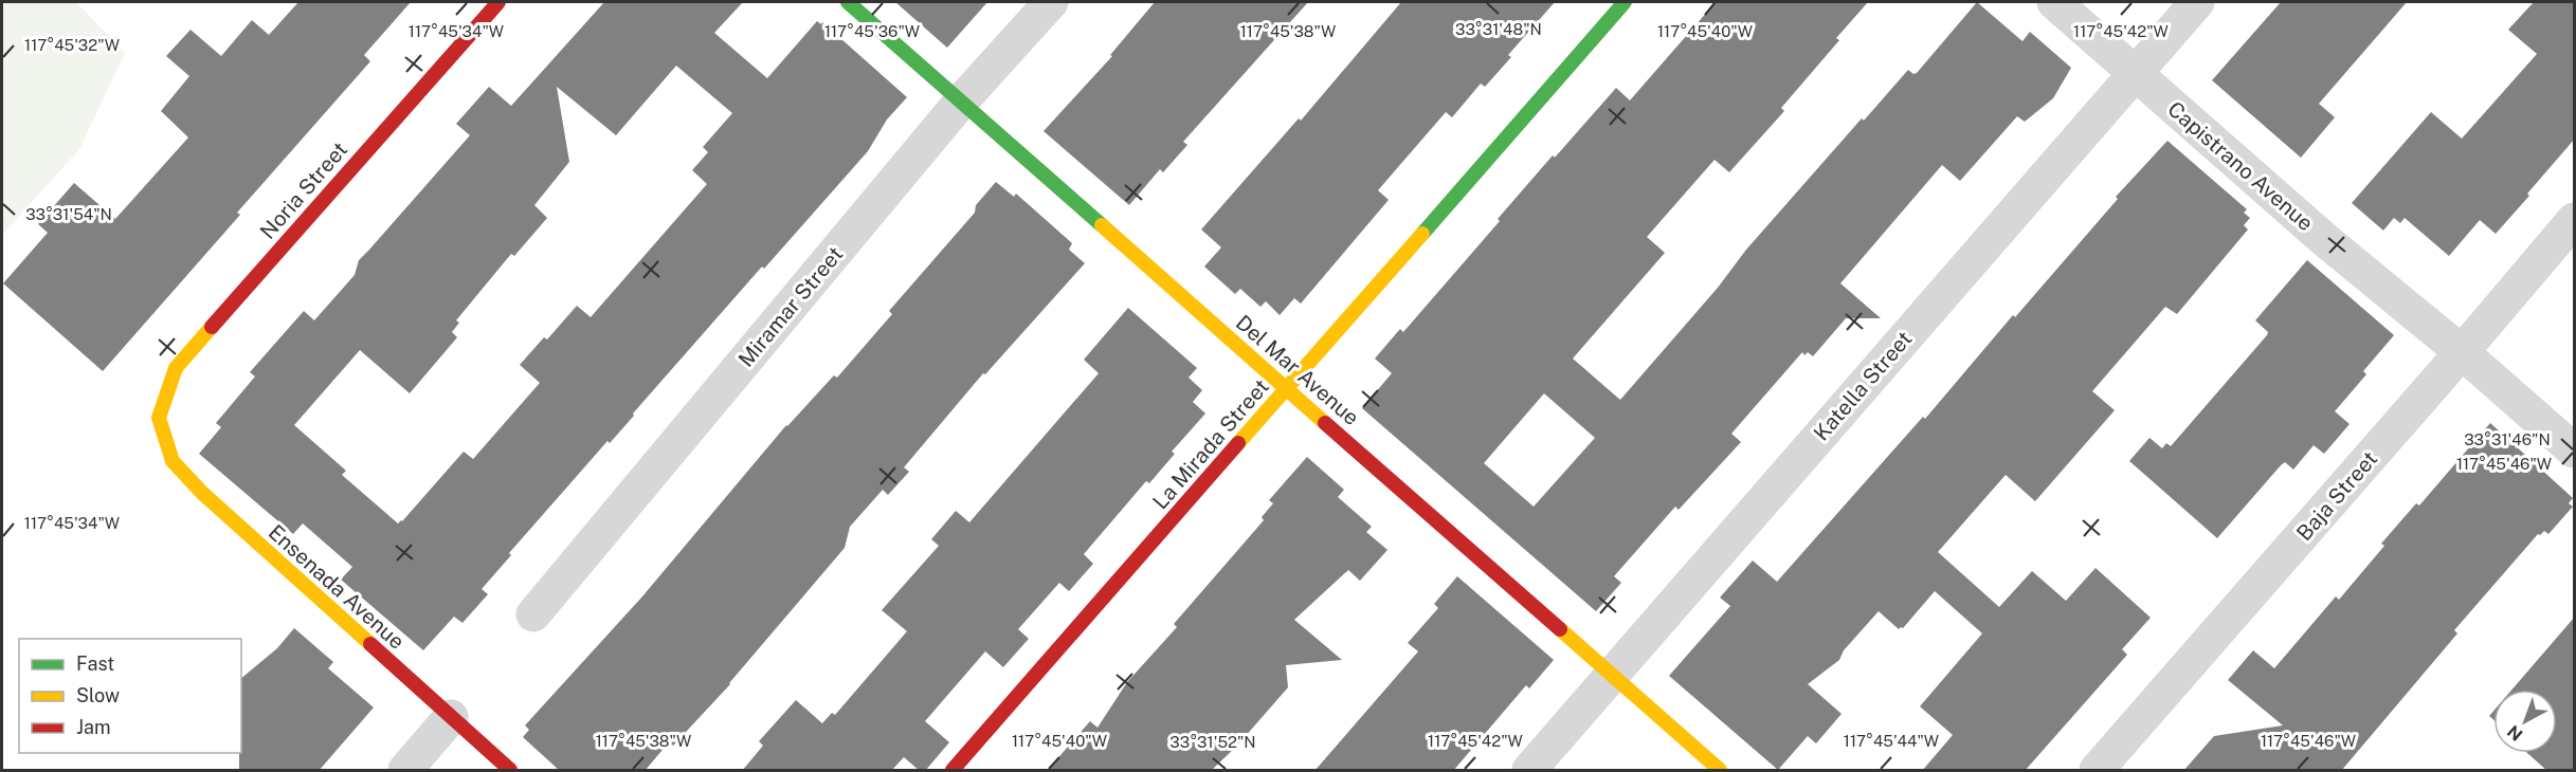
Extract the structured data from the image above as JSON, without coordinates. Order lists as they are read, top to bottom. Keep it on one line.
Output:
{"streets":{"street":["Capistrano Avenue","Noria Street","Miramar Street","Del Mar Avenue","Katella Street","La Mirada Street","Baja Street","Ensenada Avenue"]},"crossings":[["Capistrano Avenue","Katella Street"],["Capistrano Avenue","Baja Street"],["Noria Street","Ensenada Avenue"],["Miramar Street","Del Mar Avenue"],["Del Mar Avenue","Katella Street"],["Del Mar Avenue","La Mirada Street"]],"legend":["Fast","Slow","Jam"],"north":"bottom left","coordinates":["33°31'48\"N","117°45'40\"W","117°45'34\"W","117°45'36\"W","117°45'38\"W","117°45'42\"W","117°45'32\"W","33°31'54\"N","33°31'46\"N","117°45'46\"W","117°45'44\"W","33°31'52\"N"]}
